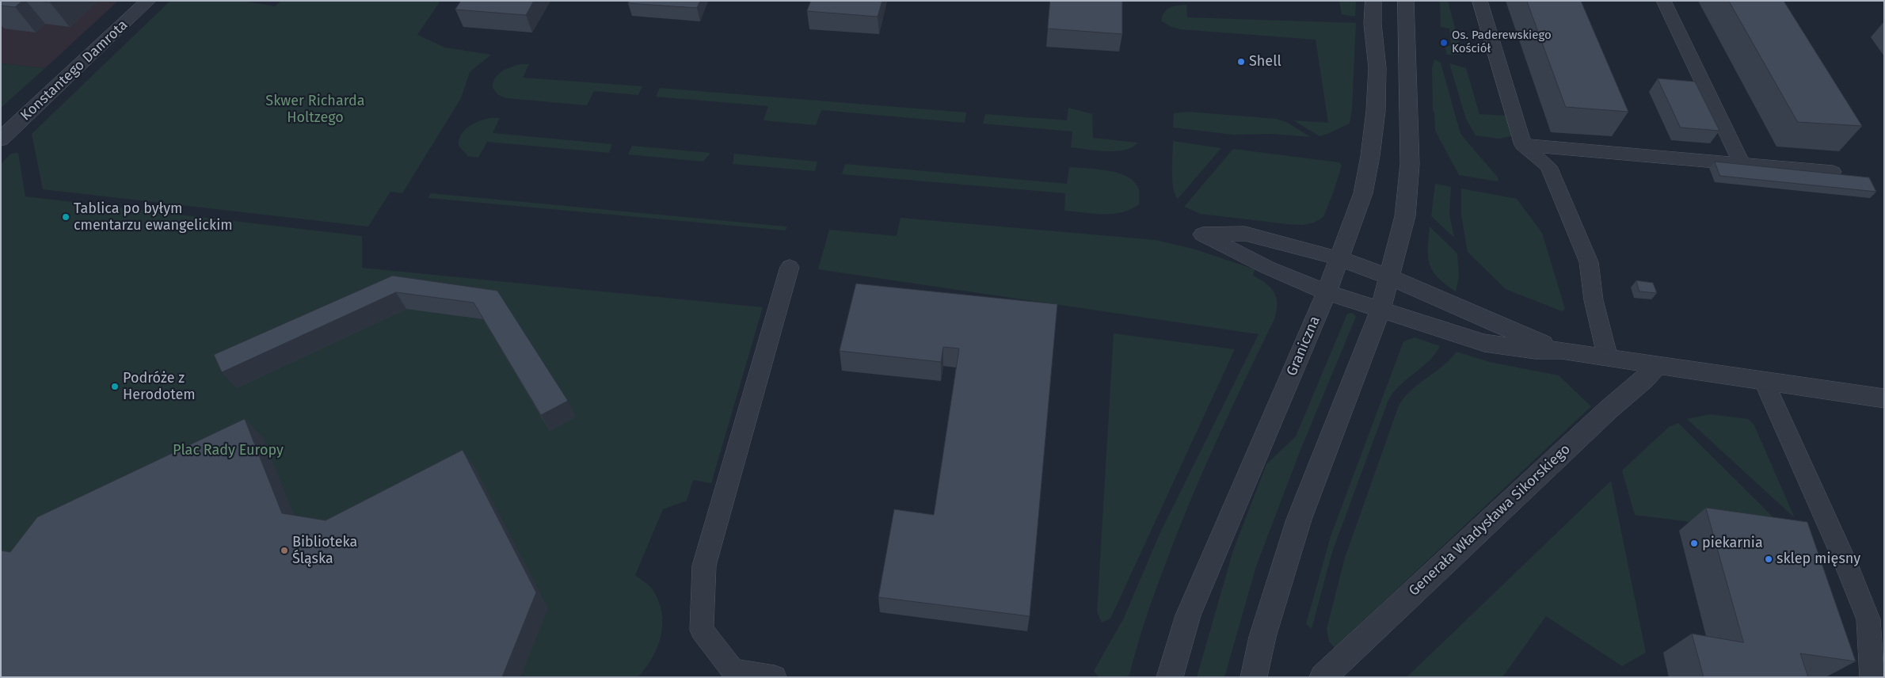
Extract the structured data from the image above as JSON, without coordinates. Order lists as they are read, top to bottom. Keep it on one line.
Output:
{"streets":{"street":["Konstantego Damrota","Graniczna","Generała Władysława Sikorskiego"]},"parks":["Skwer Richarda Holtzego","Plac Rady Europy"],"places":["Os. Paderewskiego Kościół","Shell","Tablica po byłym cmentarzu ewangelickim","Podróże z Herodotem","piekarnia","Biblioteka Śląska","sklep mięsny"]}
